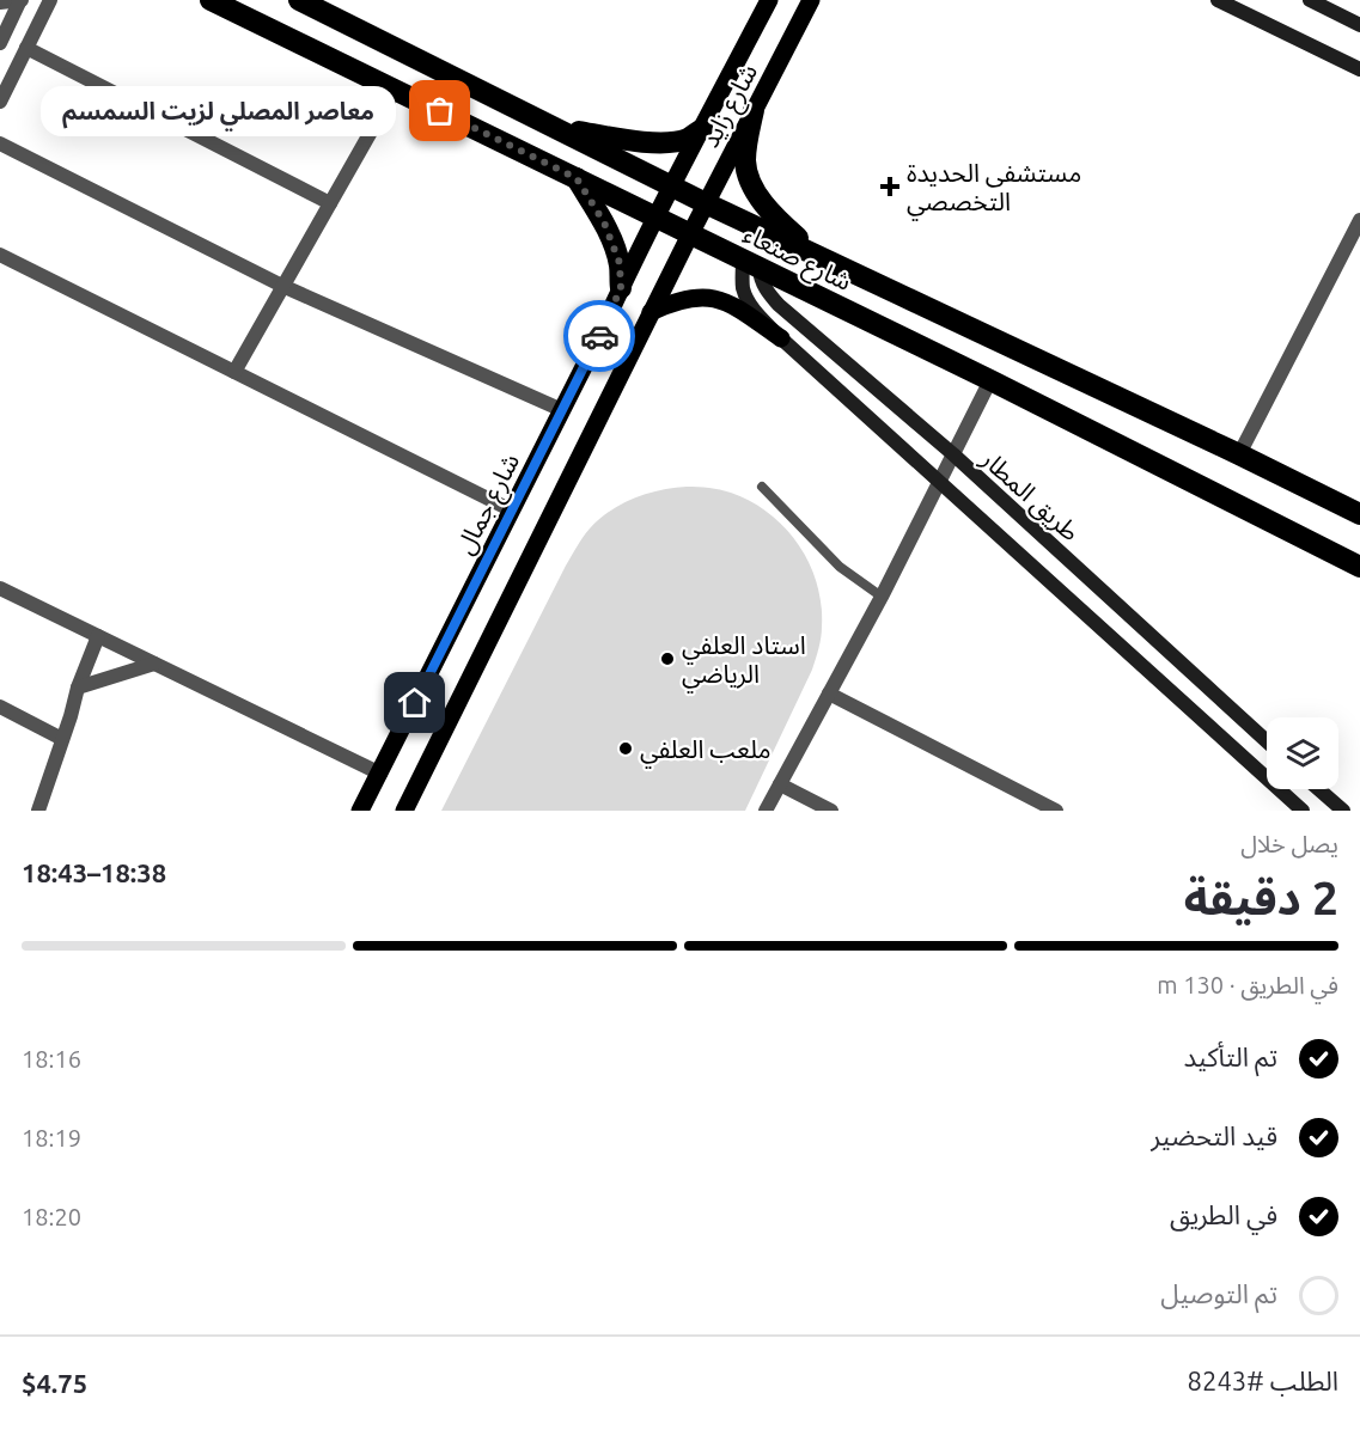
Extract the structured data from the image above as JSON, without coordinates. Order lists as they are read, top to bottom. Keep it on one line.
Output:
{"streets":{"highway":["شارع صنعاء"],"main road":["شارع زايد","شارع جمال"],"street":["طريق المطار"]},"crossings":[["شارع زايد","شارع صنعاء"],["شارع زايد","شارع جمال"],["شارع صنعاء","طريق المطار"],["شارع صنعاء","شارع جمال"]],"places":{"other":["معاصر المصلي لزيت السمسم","استاد العلفي الرياضي","ملعب العلفي"],"health":["مستشفى الحديدة التخصصي"]},"page":{"bubble":"معاصر المصلي لزيت السمسم","heading":["2 دقيقة","يصل خلال","18:38–18:43"],"panel":["الطلب #8243","$4.75"],"bar":"في الطريق · 130 m","list":[["تم التأكيد","18:16"],["قيد التحضير","18:19"],["في الطريق","18:20"],"تم التوصيل"]}}
